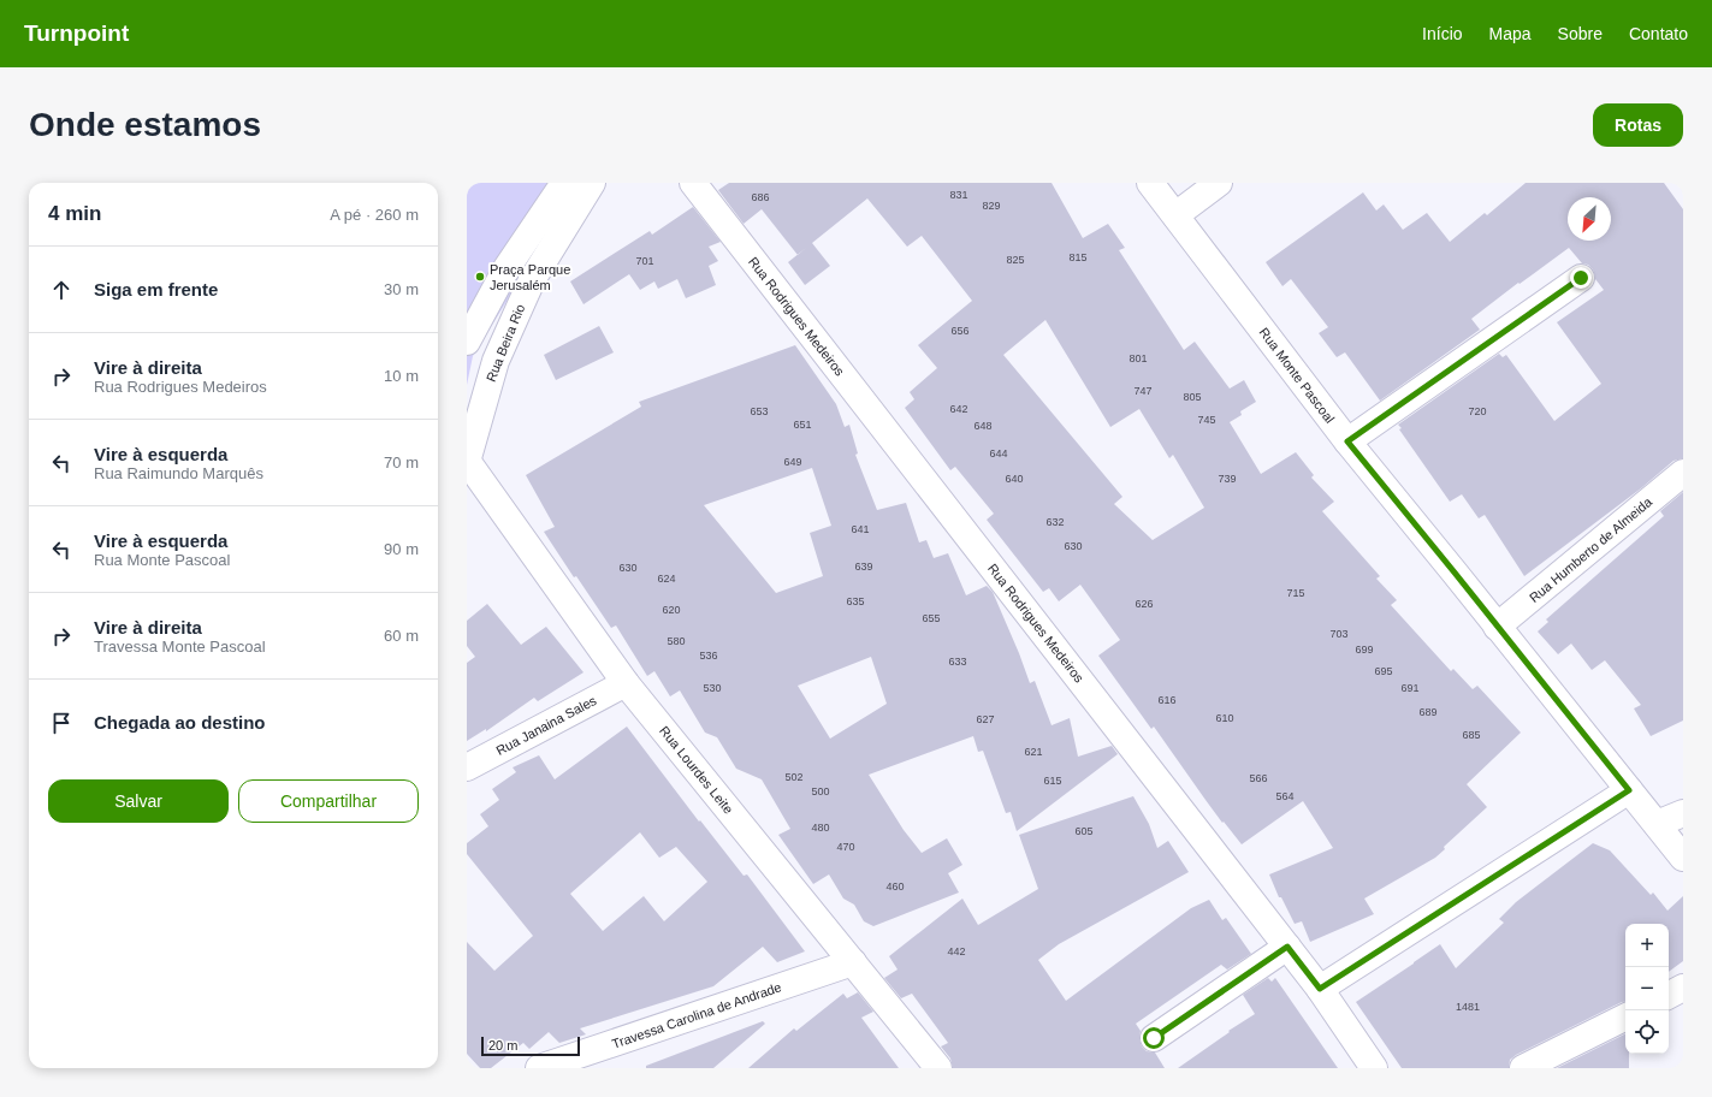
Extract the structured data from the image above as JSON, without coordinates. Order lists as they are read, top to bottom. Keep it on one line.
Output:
{"streets":{"street":["Rua Rodrigues Medeiros","Rua Beira Rio","Rua Monte Pascoal","Rua Humberto de Almeida","Rua Janaina Sales","Rua Lourdes Leite","Travessa Carolina de Andrade"]},"crossings":[["Rua Beira Rio","Rua Lourdes Leite"],["Rua Monte Pascoal","Rua Humberto de Almeida"],["Rua Janaina Sales","Rua Lourdes Leite"],["Rua Lourdes Leite","Travessa Carolina de Andrade"]],"places":["Praça Parque Jerusalém"],"house_numbers":["831","686","829","815","825","701","656","801","747","805","642","653","720","745","651","648","644","649","640","739","632","641","630","639","630","624","715","635","626","620","655","703","580","699","536","633","695","530","691","616","689","610","627","685","621","502","566","615","500","564","480","605","470","460","442","1481"],"scale_bar":"20 m","north":"bottom left","page":{"header":"Turnpoint","nav":["Início","Mapa","Sobre","Contato"],"buttons":["Rotas",["Salvar","Compartilhar"]],"title":"Onde estamos","heading":["4 min","A pé · 260 m"],"list":[["Siga em frente","30 m"],["Vire à direita","Rua Rodrigues Medeiros","10 m"],["Vire à esquerda","Rua Raimundo Marquês","70 m"],["Vire à esquerda","Rua Monte Pascoal","90 m"],["Vire à direita","Travessa Monte Pascoal","60 m"],"Chegada ao destino"],"map_buttons":["+","−"],"scale":"20 m"}}
